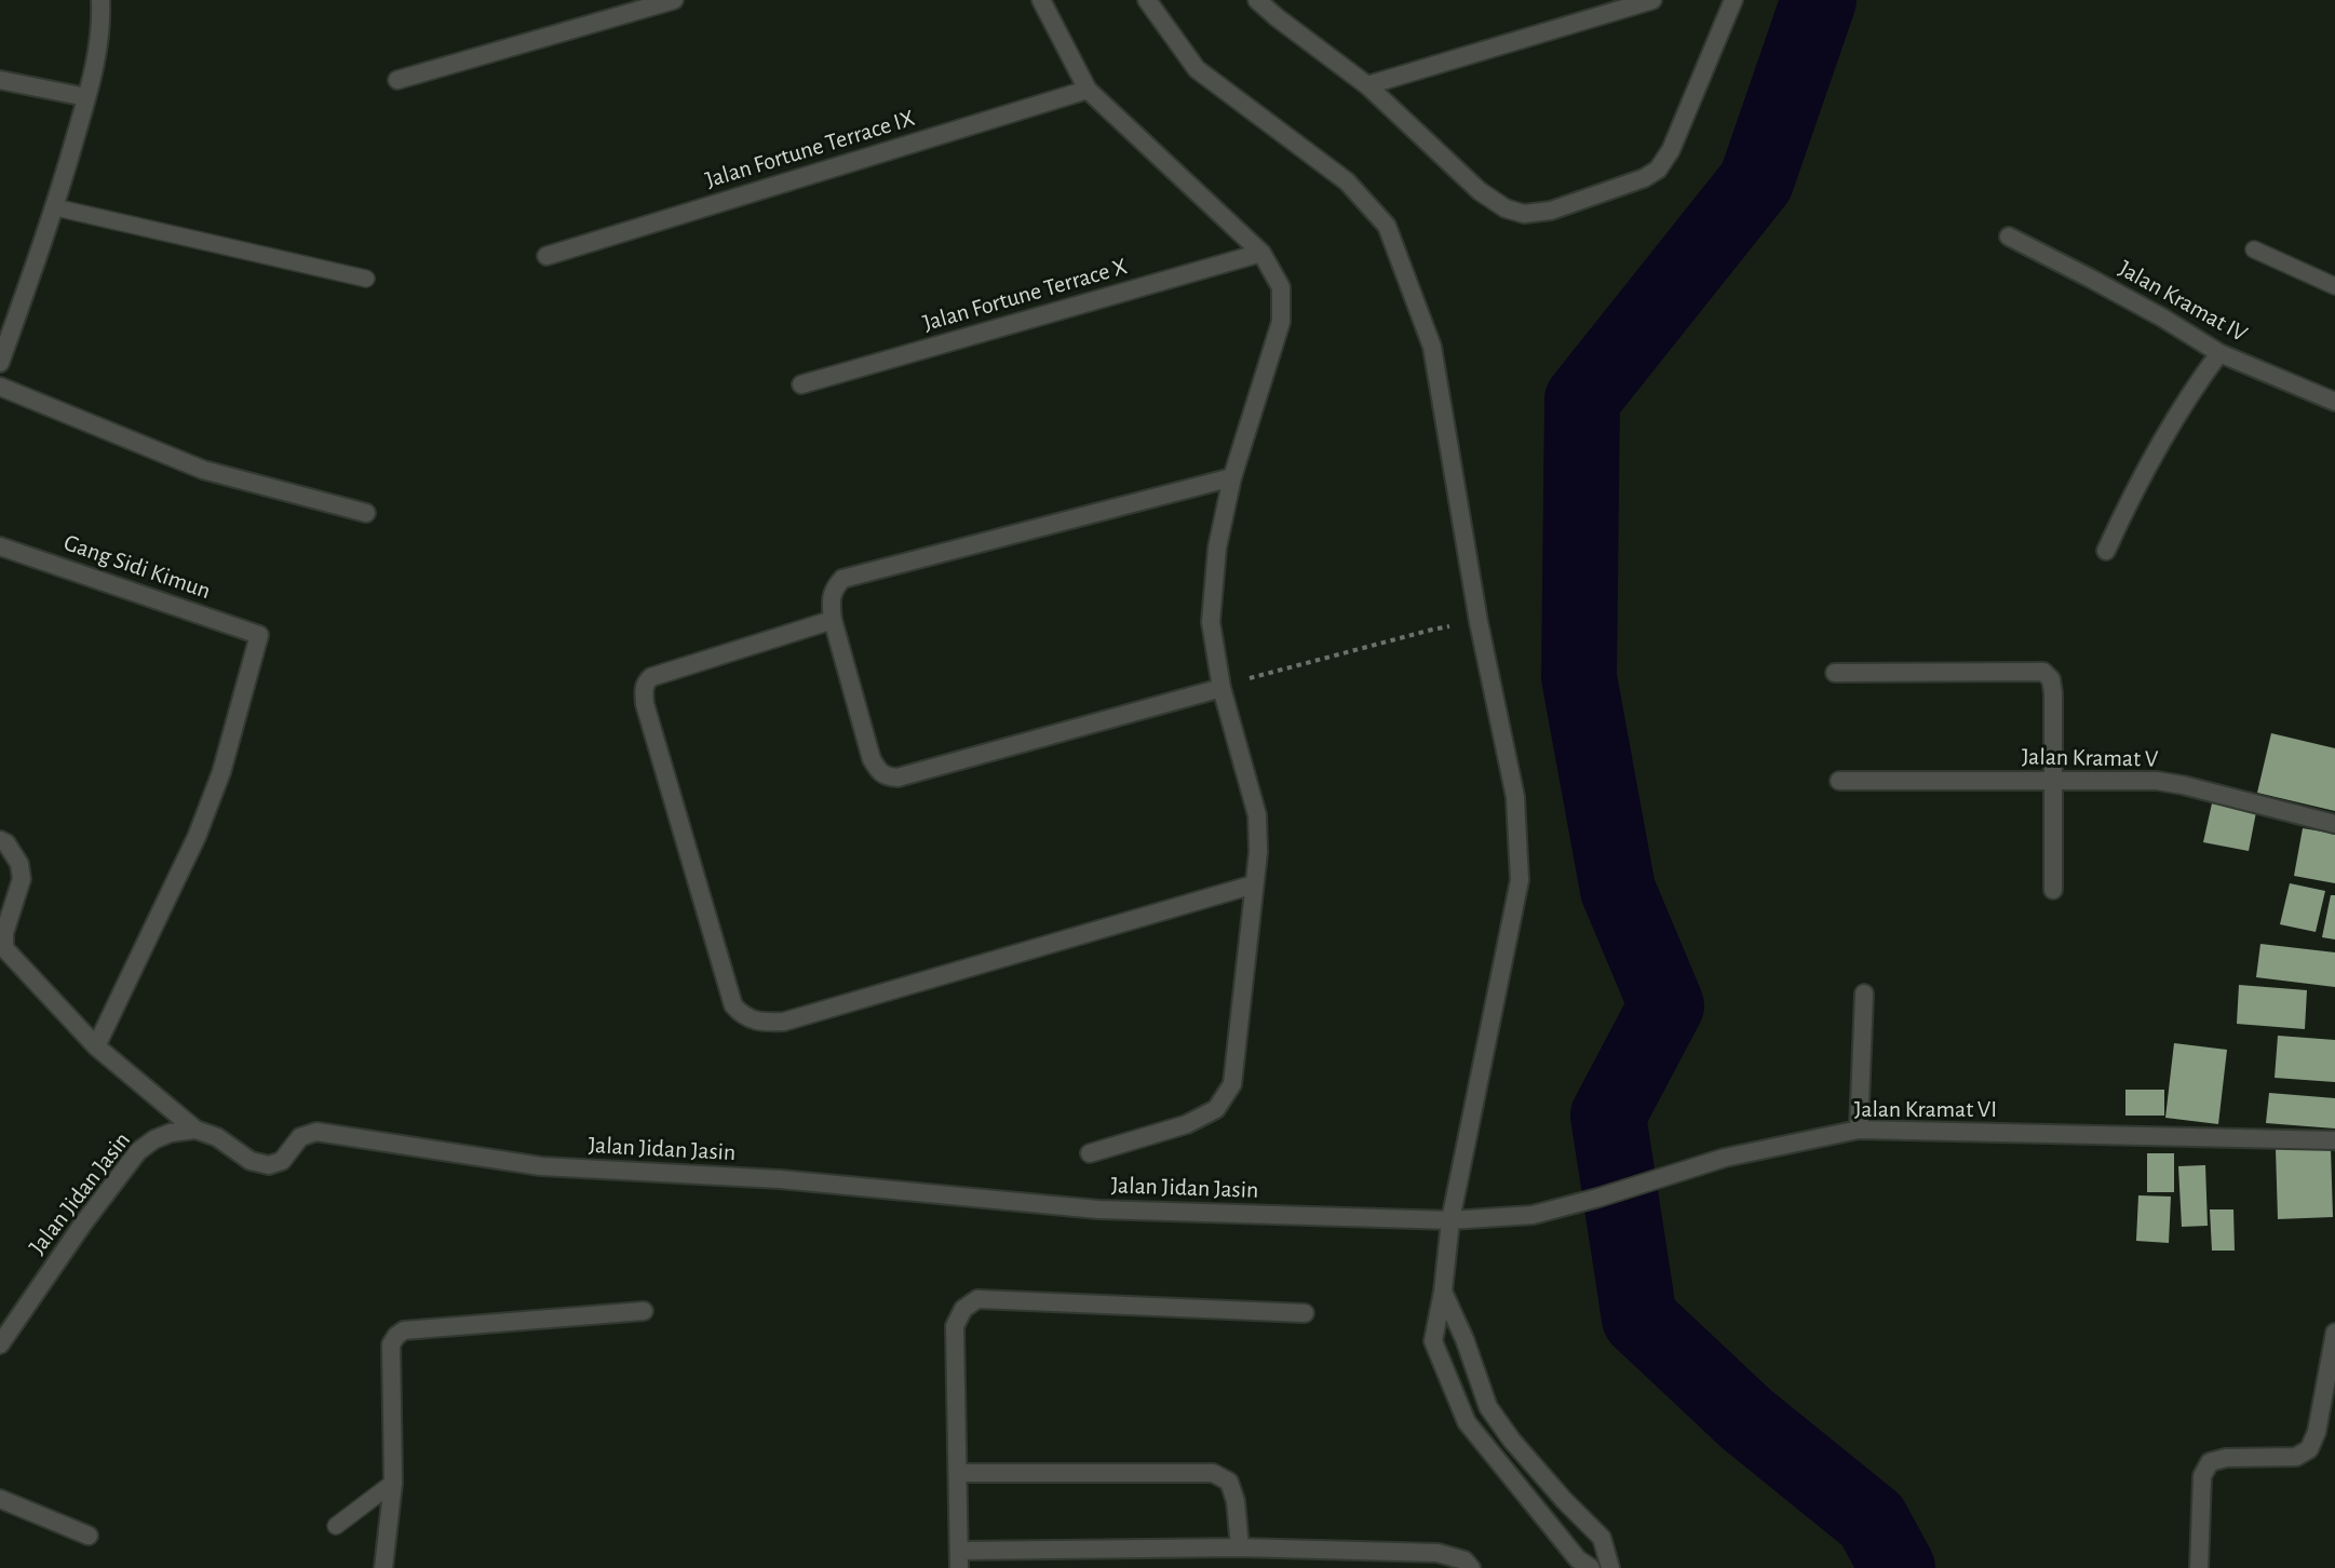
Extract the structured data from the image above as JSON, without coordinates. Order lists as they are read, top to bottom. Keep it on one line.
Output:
{"streets":{"street":["Jalan Fortune Terrace IX","Jalan Fortune Terrace X","Jalan Kramat IV","Gang Sidi Kimun","Jalan Kramat V","Jalan Kramat VI","Jalan Jidan Jasin"]},"crossings":[["Jalan Kramat VI","Jalan Jidan Jasin"]]}
